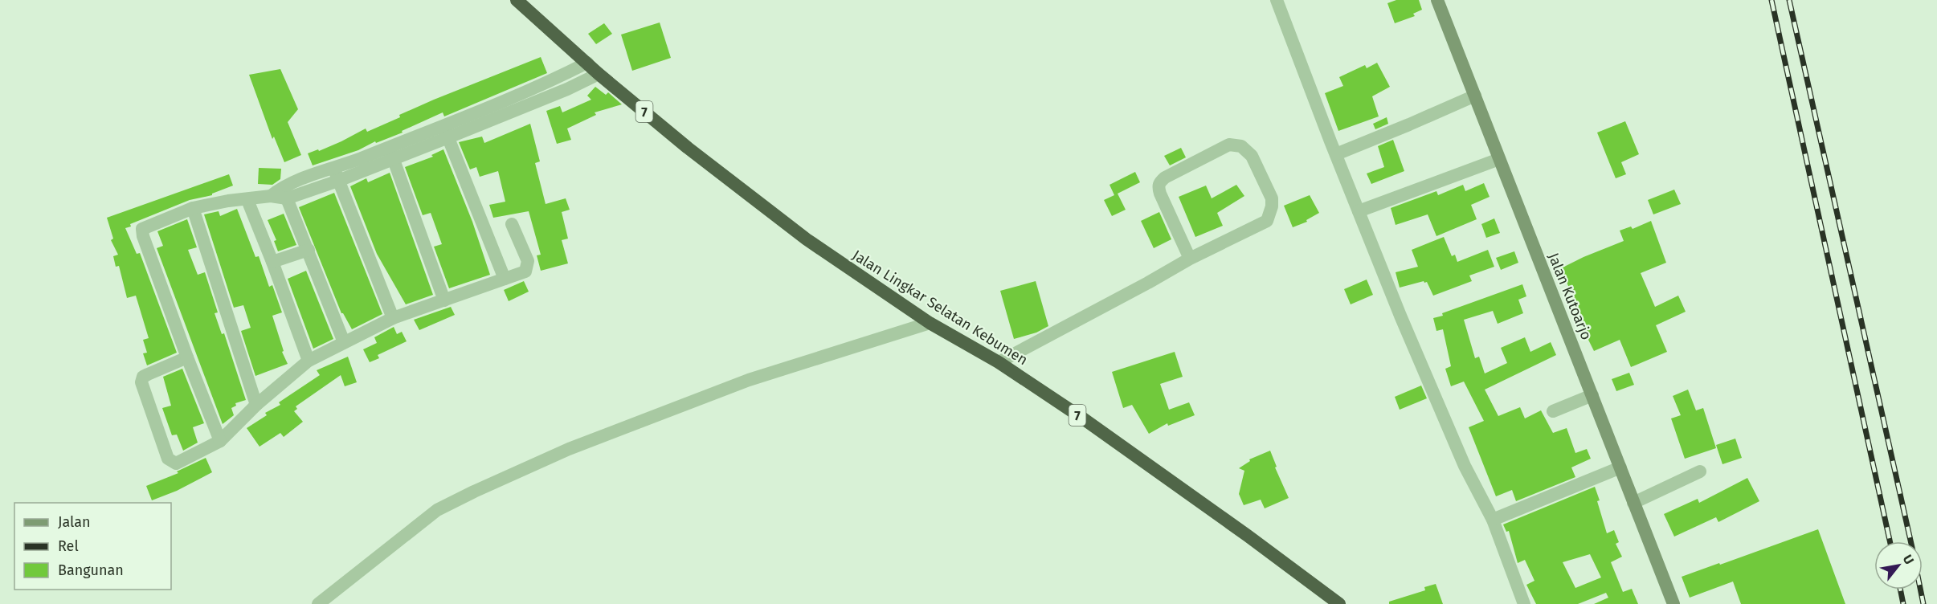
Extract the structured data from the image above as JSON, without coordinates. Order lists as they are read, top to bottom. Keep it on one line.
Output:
{"streets":{"highway":["7","Jalan Lingkar Selatan Kebumen"],"main road":["Jalan Kutoarjo"]},"legend":["Jalan","Rel","Bangunan"],"north":"top right"}
